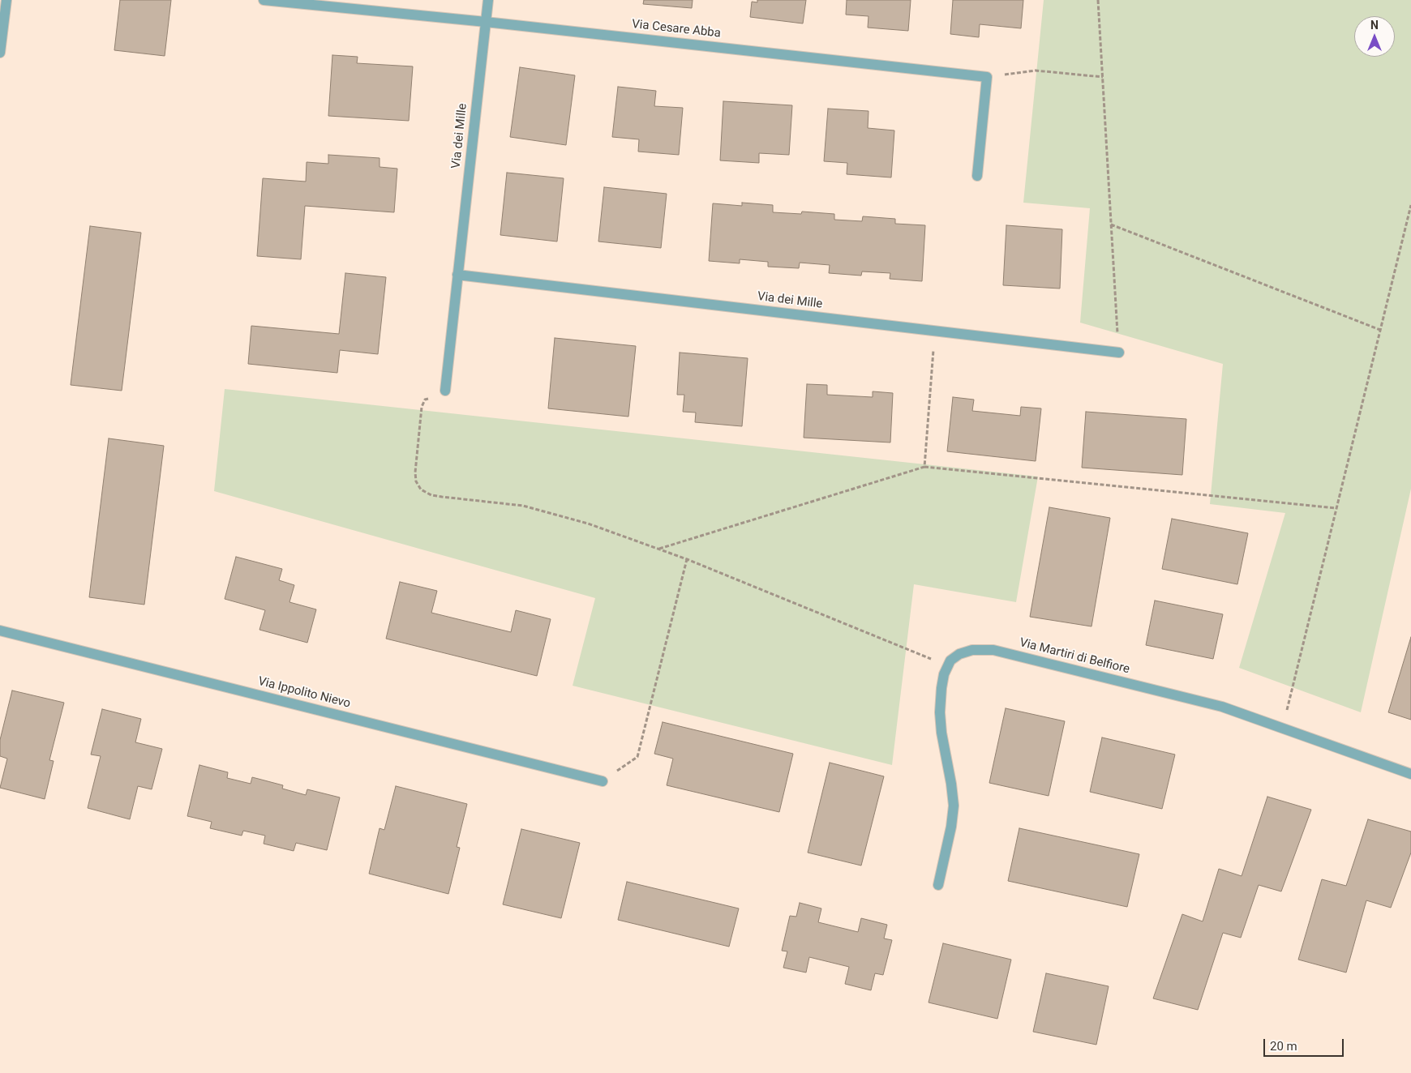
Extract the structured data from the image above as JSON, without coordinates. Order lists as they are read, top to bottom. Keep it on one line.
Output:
{"streets":{"street":["Via Cesare Abba","Via dei Mille","Via Martiri di Belfiore","Via Ippolito Nievo"]},"crossings":[["Via Cesare Abba","Via dei Mille"]],"scale_bar":"20 m","north":"top"}
